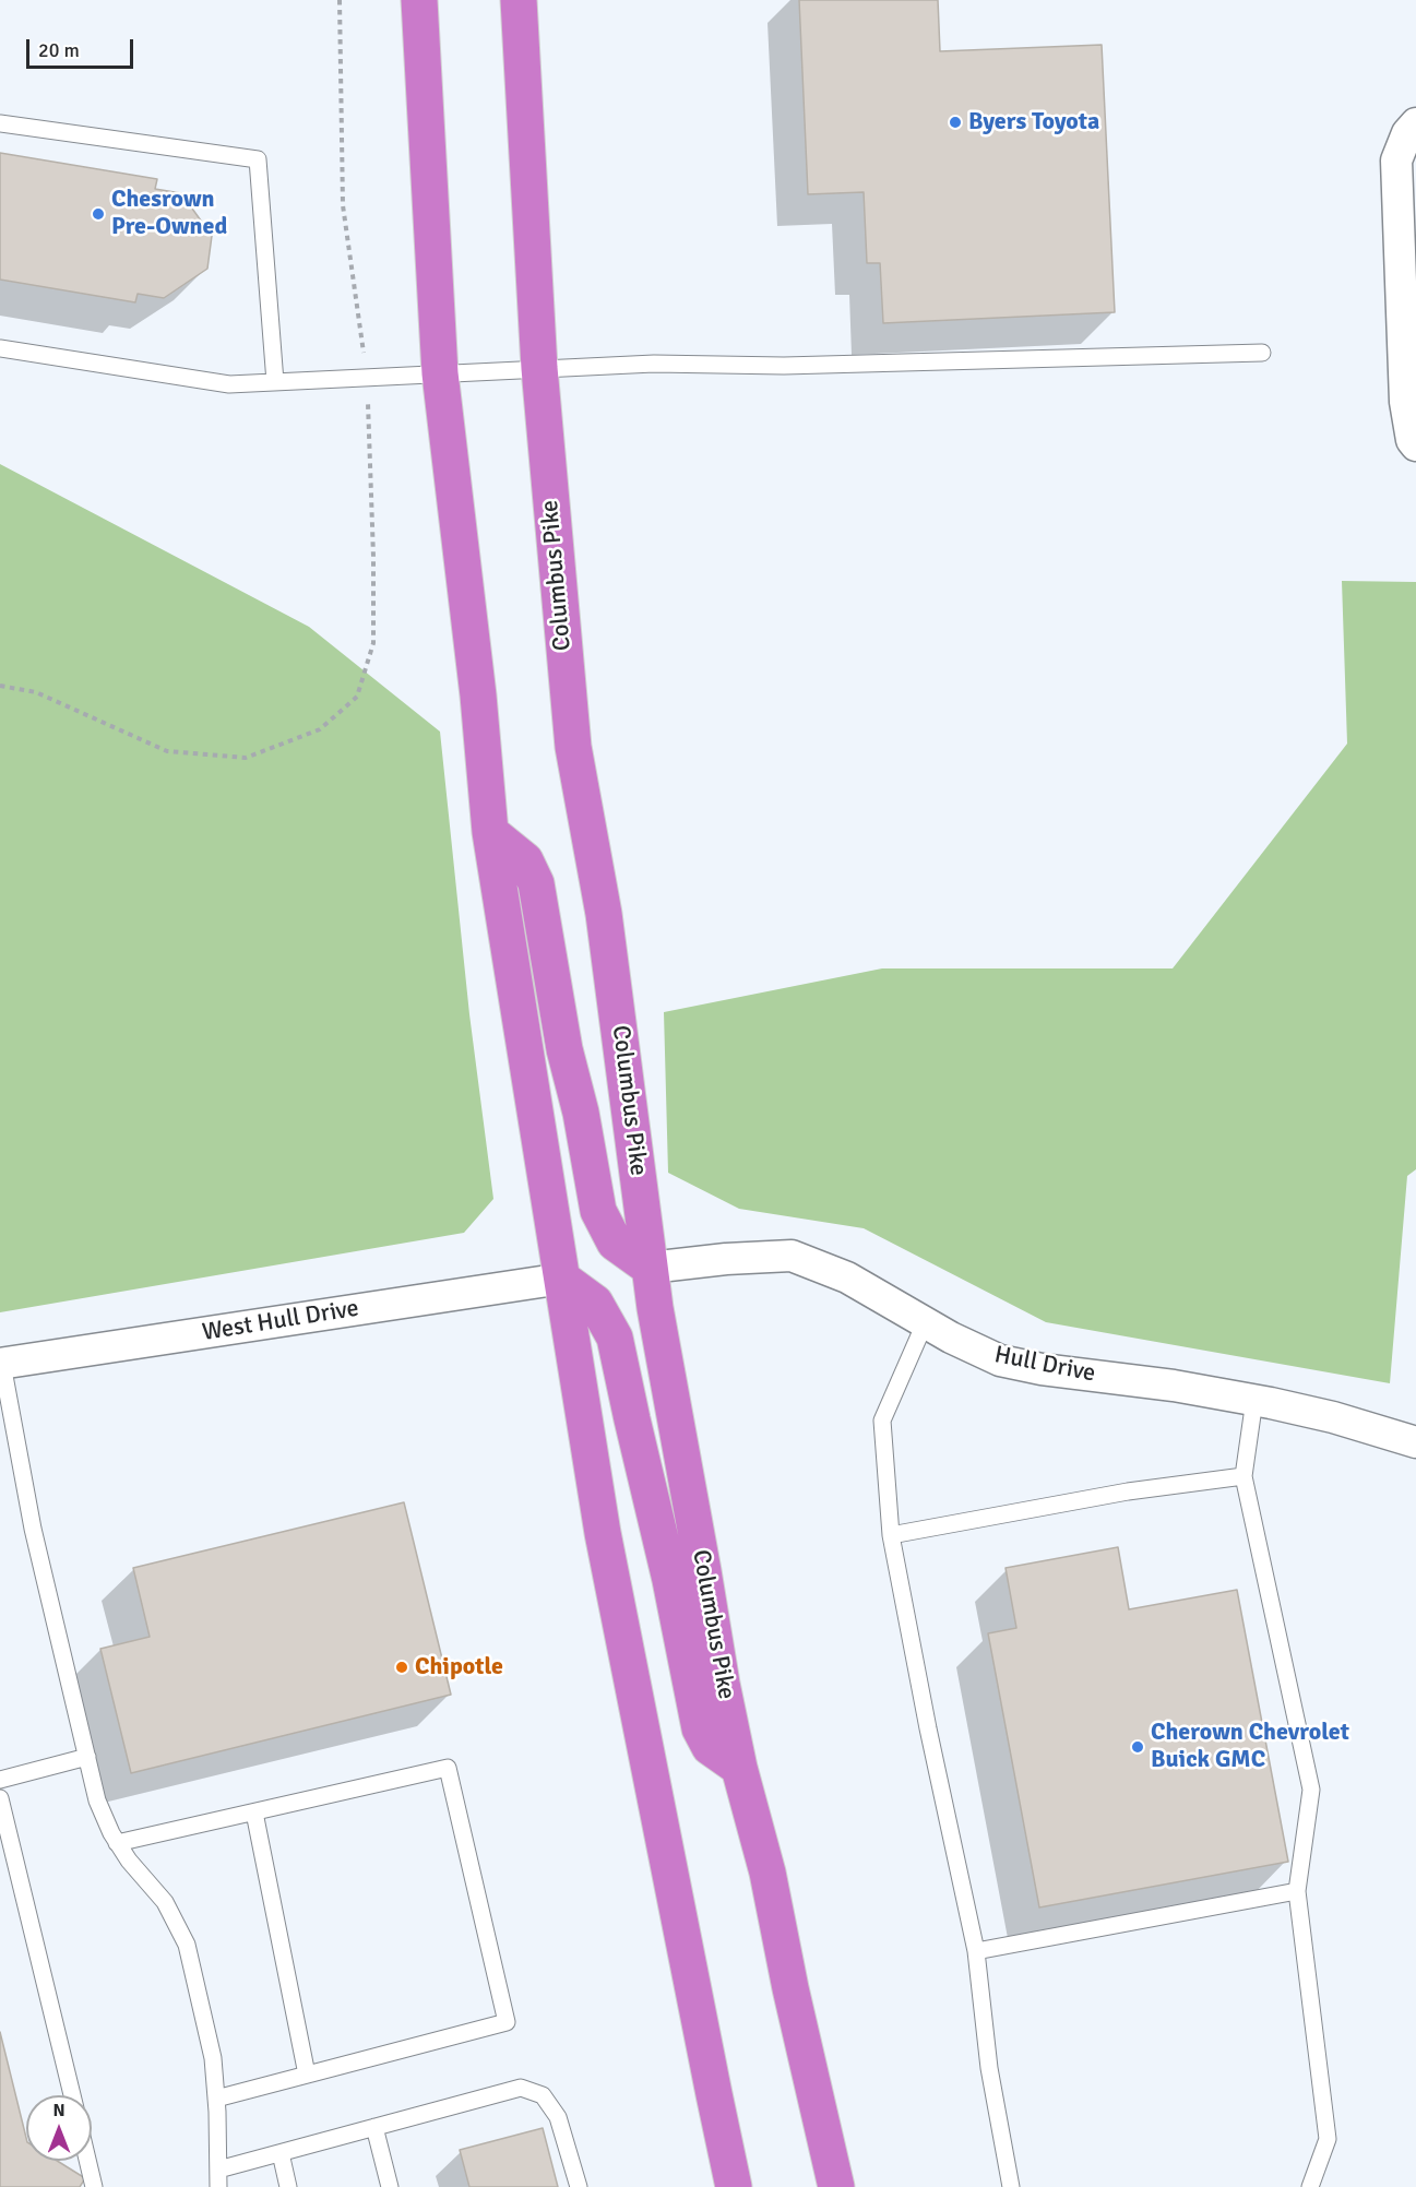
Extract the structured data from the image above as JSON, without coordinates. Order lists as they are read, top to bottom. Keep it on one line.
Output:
{"streets":{"highway":["Columbus Pike"],"street":["West Hull Drive","Hull Drive"]},"crossings":[["Columbus Pike","Hull Drive"]],"places":["Byers Toyota","Chesrown Pre-Owned","Chipotle","Cherown Chevrolet Buick GMC"],"scale_bar":"20 m","north":"top"}
